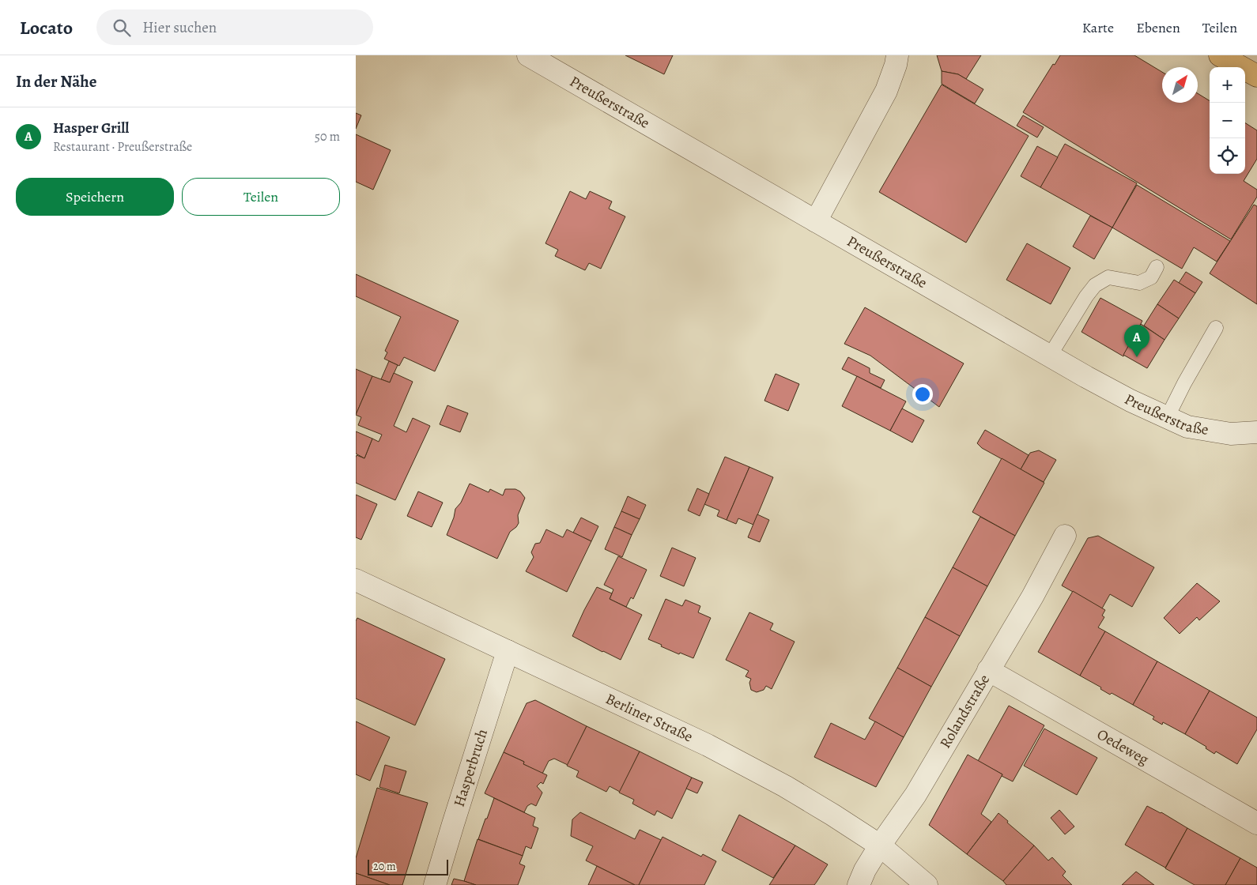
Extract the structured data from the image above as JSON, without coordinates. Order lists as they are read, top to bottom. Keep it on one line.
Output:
{"streets":{"street":["Preußerstraße","Rolandstraße","Berliner Straße","Oedeweg","Hasperbruch"]},"crossings":[["Rolandstraße","Berliner Straße"],["Rolandstraße","Oedeweg"],["Berliner Straße","Hasperbruch"]],"scale_bar":"20 m","north":"top right","page":{"header":"Locato","search":"Hier suchen","nav":["Karte","Ebenen","Teilen"],"heading":"In der Nähe","map_buttons":["+","−"],"list":[{"mark":"A","name":"Hasper Grill","note":"Restaurant · Preußerstraße","value":"50 m"}],"buttons":["Speichern","Teilen"],"pins":"A","scale":"20 m"}}
